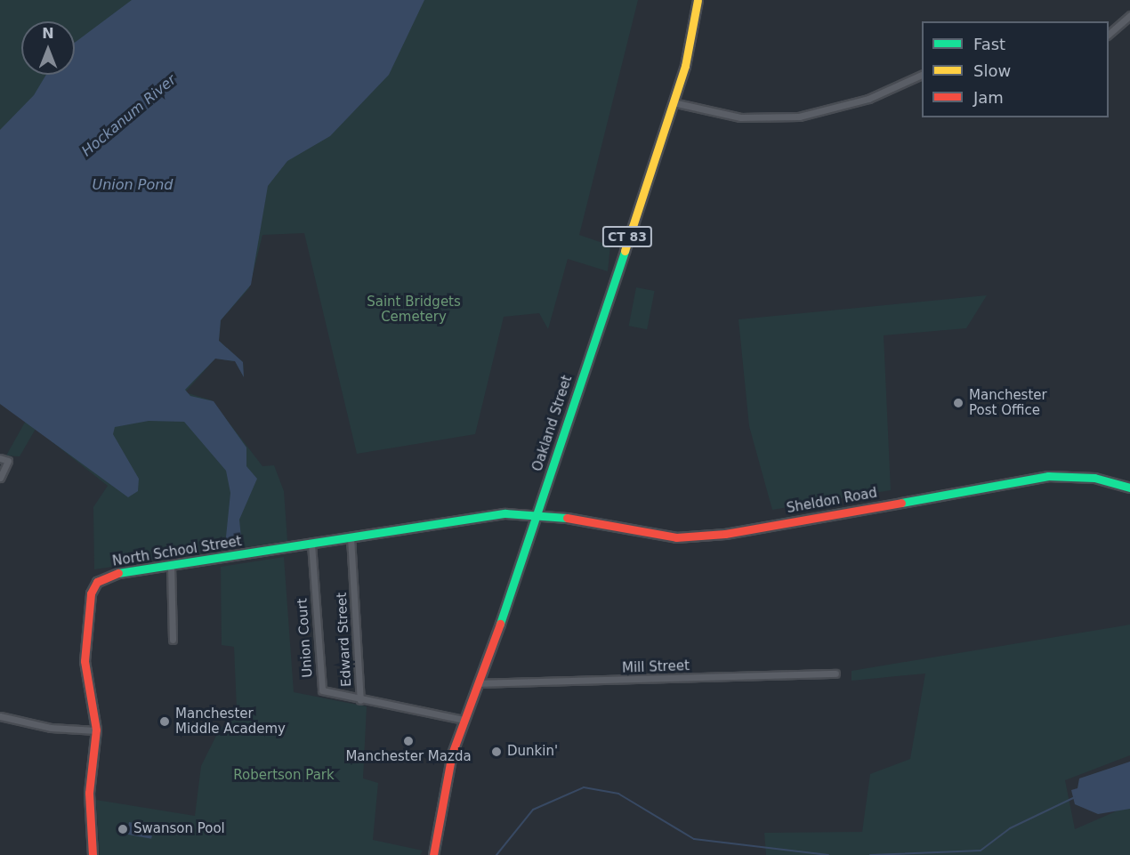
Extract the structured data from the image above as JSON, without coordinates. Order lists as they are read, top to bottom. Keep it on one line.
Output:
{"streets":{"street":["CT 83","Oakland Street","Sheldon Road","North School Street","Union Court","Edward Street","Mill Street"]},"crossings":[["Oakland Street","Sheldon Road"],["Oakland Street","North School Street"],["Oakland Street","Edward Street"],["Oakland Street","Mill Street"],["Sheldon Road","North School Street"],["North School Street","Union Court"],["North School Street","Edward Street"],["Union Court","Edward Street"]],"water":["Hockanum River","Union Pond"],"parks":["Saint Bridgets Cemetery","Robertson Park"],"places":["Manchester Post Office","Manchester Middle Academy","Manchester Mazda","Dunkin'","Swanson Pool"],"legend":["Fast","Slow","Jam"],"north":"top"}
